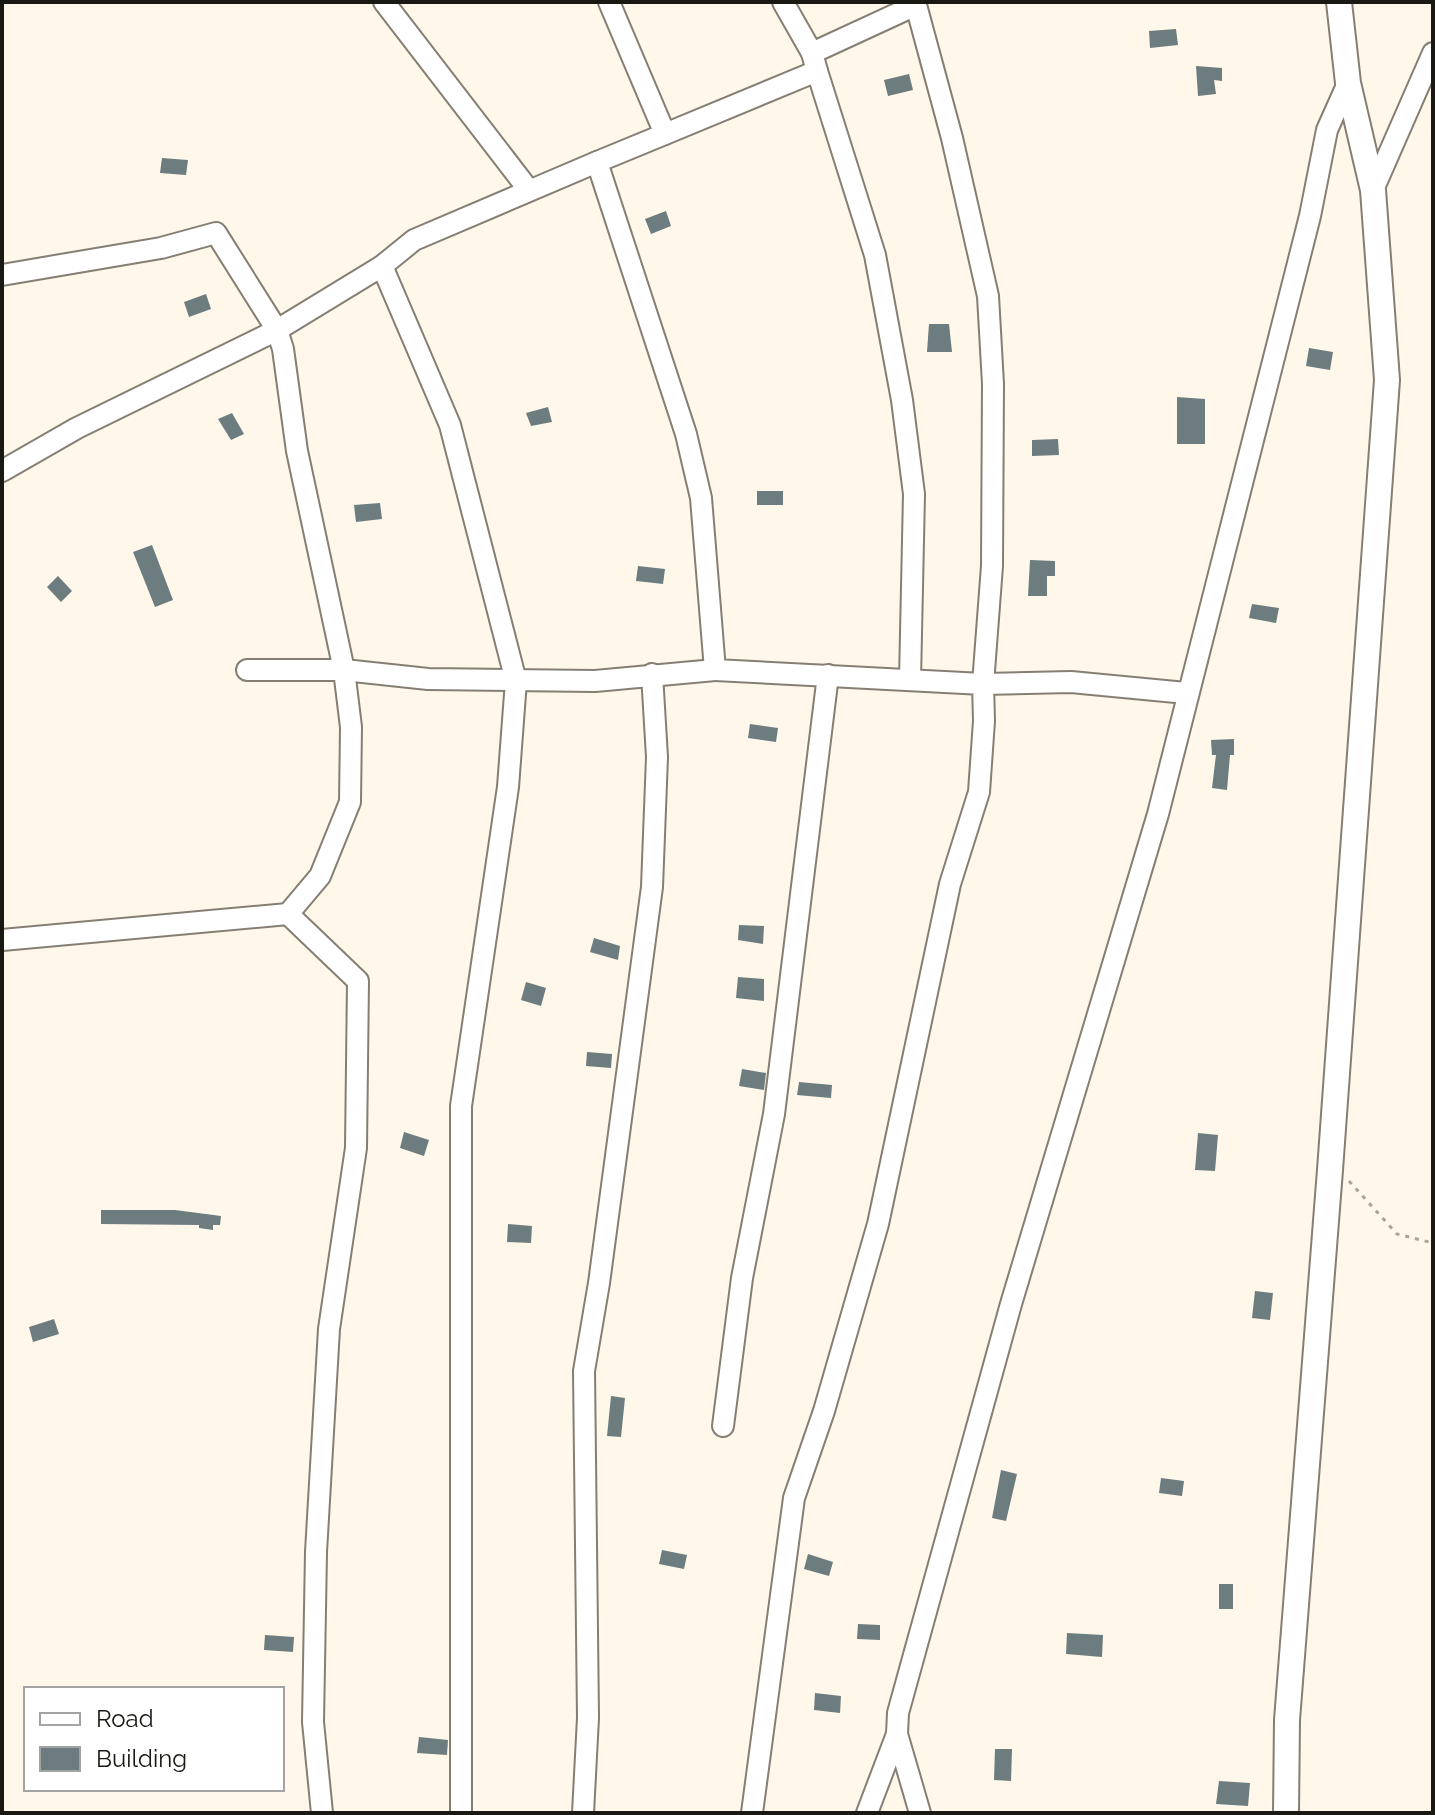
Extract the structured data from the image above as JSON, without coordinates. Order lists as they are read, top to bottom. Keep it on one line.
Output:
{"legend":["Road","Building"]}
